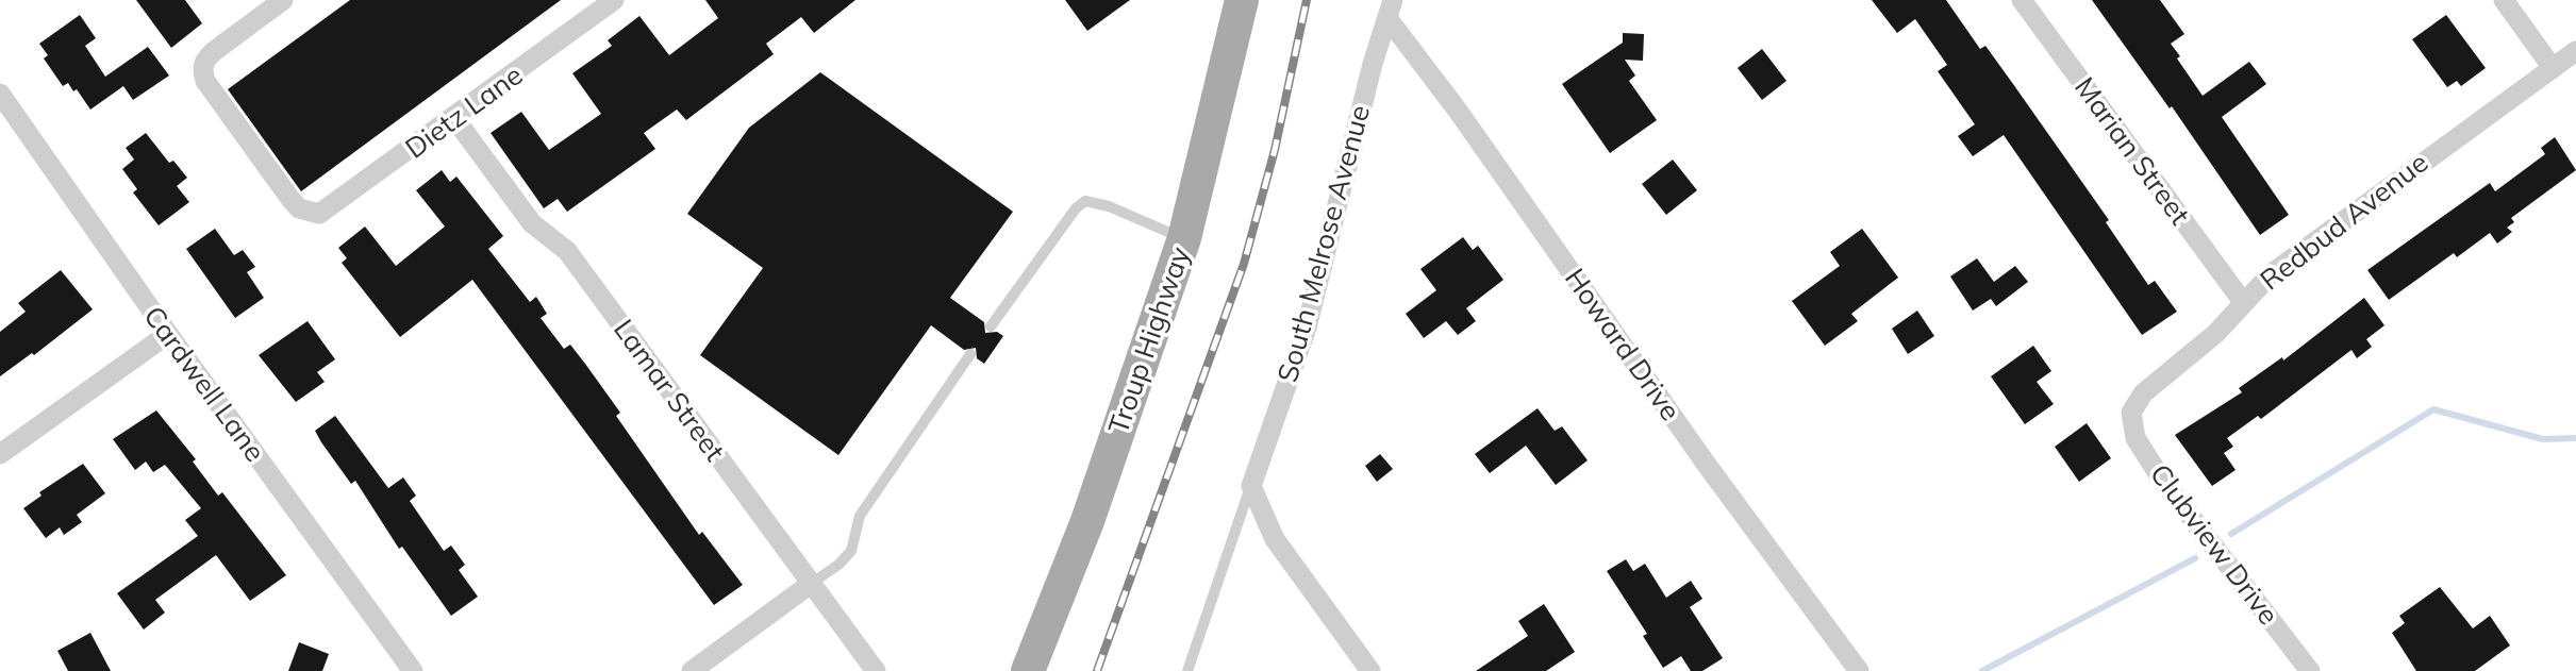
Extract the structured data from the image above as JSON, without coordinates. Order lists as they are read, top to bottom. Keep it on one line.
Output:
{"streets":{"main road":["Troup Highway"],"street":["Dietz Lane","Marian Street","Redbud Avenue","South Melrose Avenue","Howard Drive","Cardwell Lane","Lamar Street","Clubview Drive"]},"crossings":[["Dietz Lane","Lamar Street"],["Marian Street","Redbud Avenue"],["Redbud Avenue","Clubview Drive"],["South Melrose Avenue","Howard Drive"]]}
